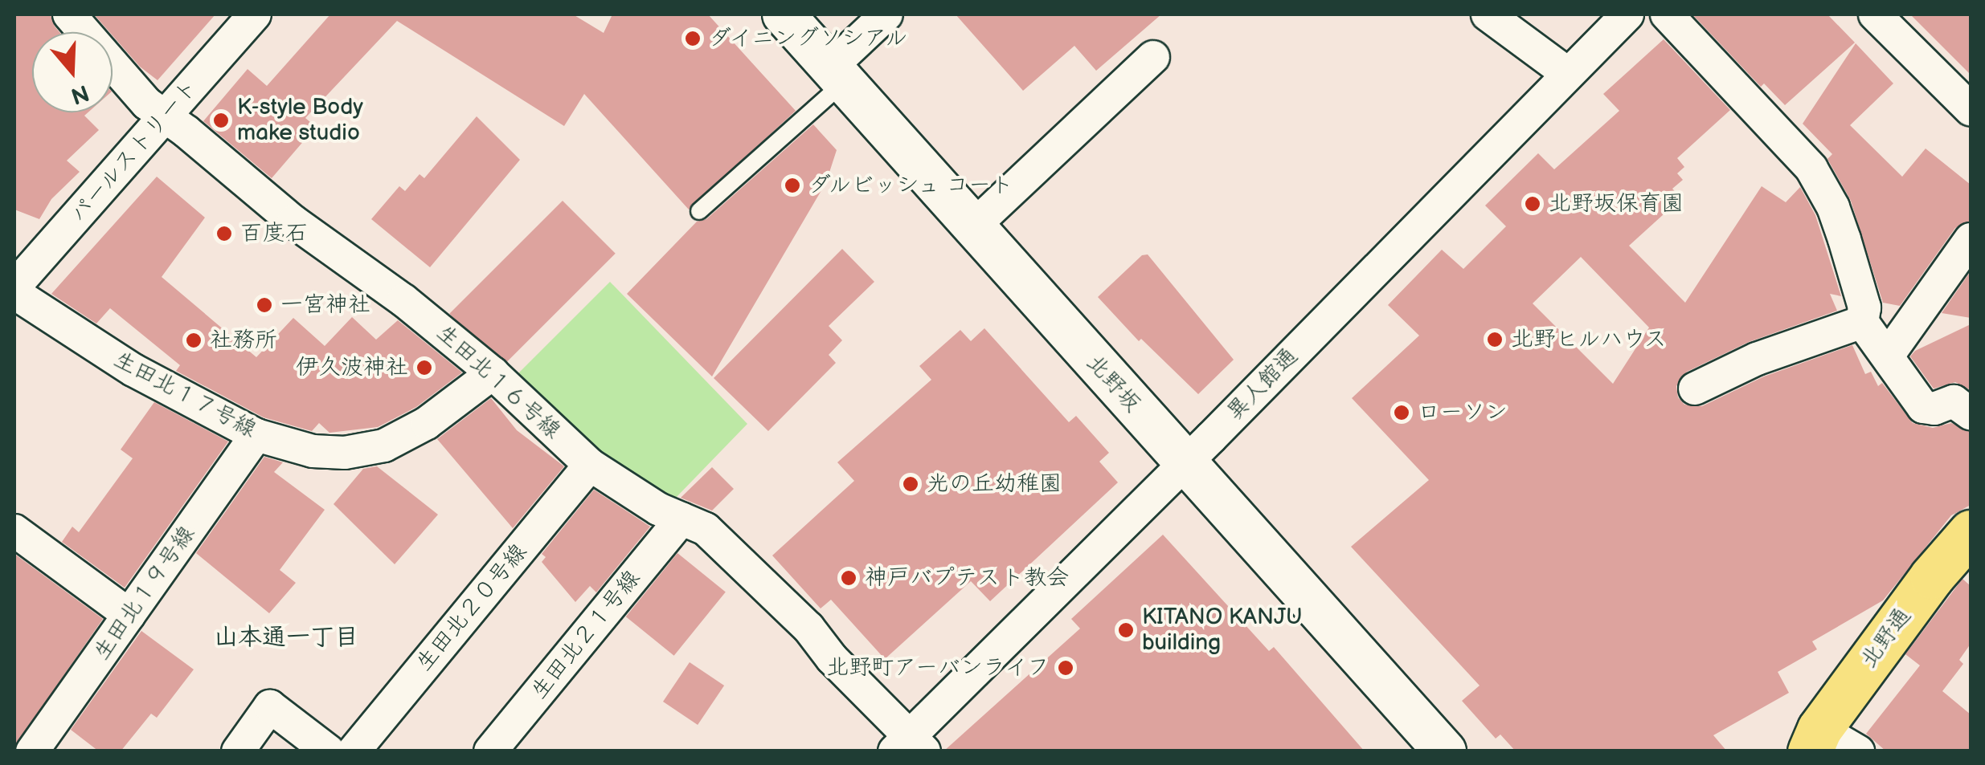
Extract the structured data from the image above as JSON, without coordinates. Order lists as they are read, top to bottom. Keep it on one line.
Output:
{"streets":{"main road":["北野通"],"street":["パールストリート","生田北１６号線","北野坂","異人館通","生田北１７号線","生田北１９号線","生田北２０号線","生田北２１号線"]},"crossings":[["パールストリート","生田北１６号線"],["生田北１６号線","異人館通"],["生田北１６号線","生田北１７号線"],["生田北１６号線","生田北２０号線"],["生田北１６号線","生田北２１号線"],["北野坂","異人館通"],["生田北１７号線","生田北１９号線"]],"districts":["山本通一丁目"],"places":["ダイニングソシアル","K-style Body make studio","ダルビッシュ コート","北野坂保育園","百度石","一宮神社","北野ヒルハウス","社務所","伊久波神社","ローソン","光の丘幼稚園","神戸バプテスト教会","KITANO KANJU building","北野町アーバンライフ"],"north":"bottom"}
